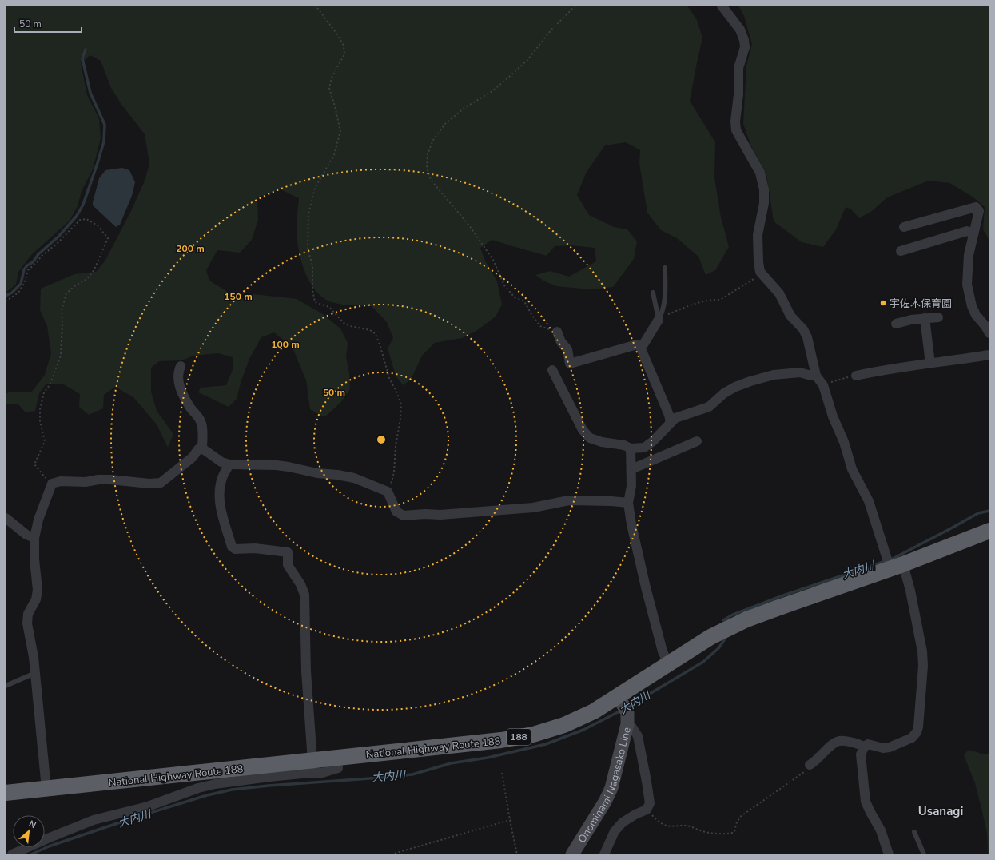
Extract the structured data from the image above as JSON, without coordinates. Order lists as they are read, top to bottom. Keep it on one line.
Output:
{"streets":{"highway":["188","National Highway Route 188"],"main road":["Onominami Nagasako Line"]},"crossings":[["National Highway Route 188","Onominami Nagasako Line"]],"districts":["Usanagi"],"water":["大内川"],"places":["宇佐木保育園"],"scale_bar":"50 m","north":"top right","rings":["200 m","150 m","100 m","50 m"]}
